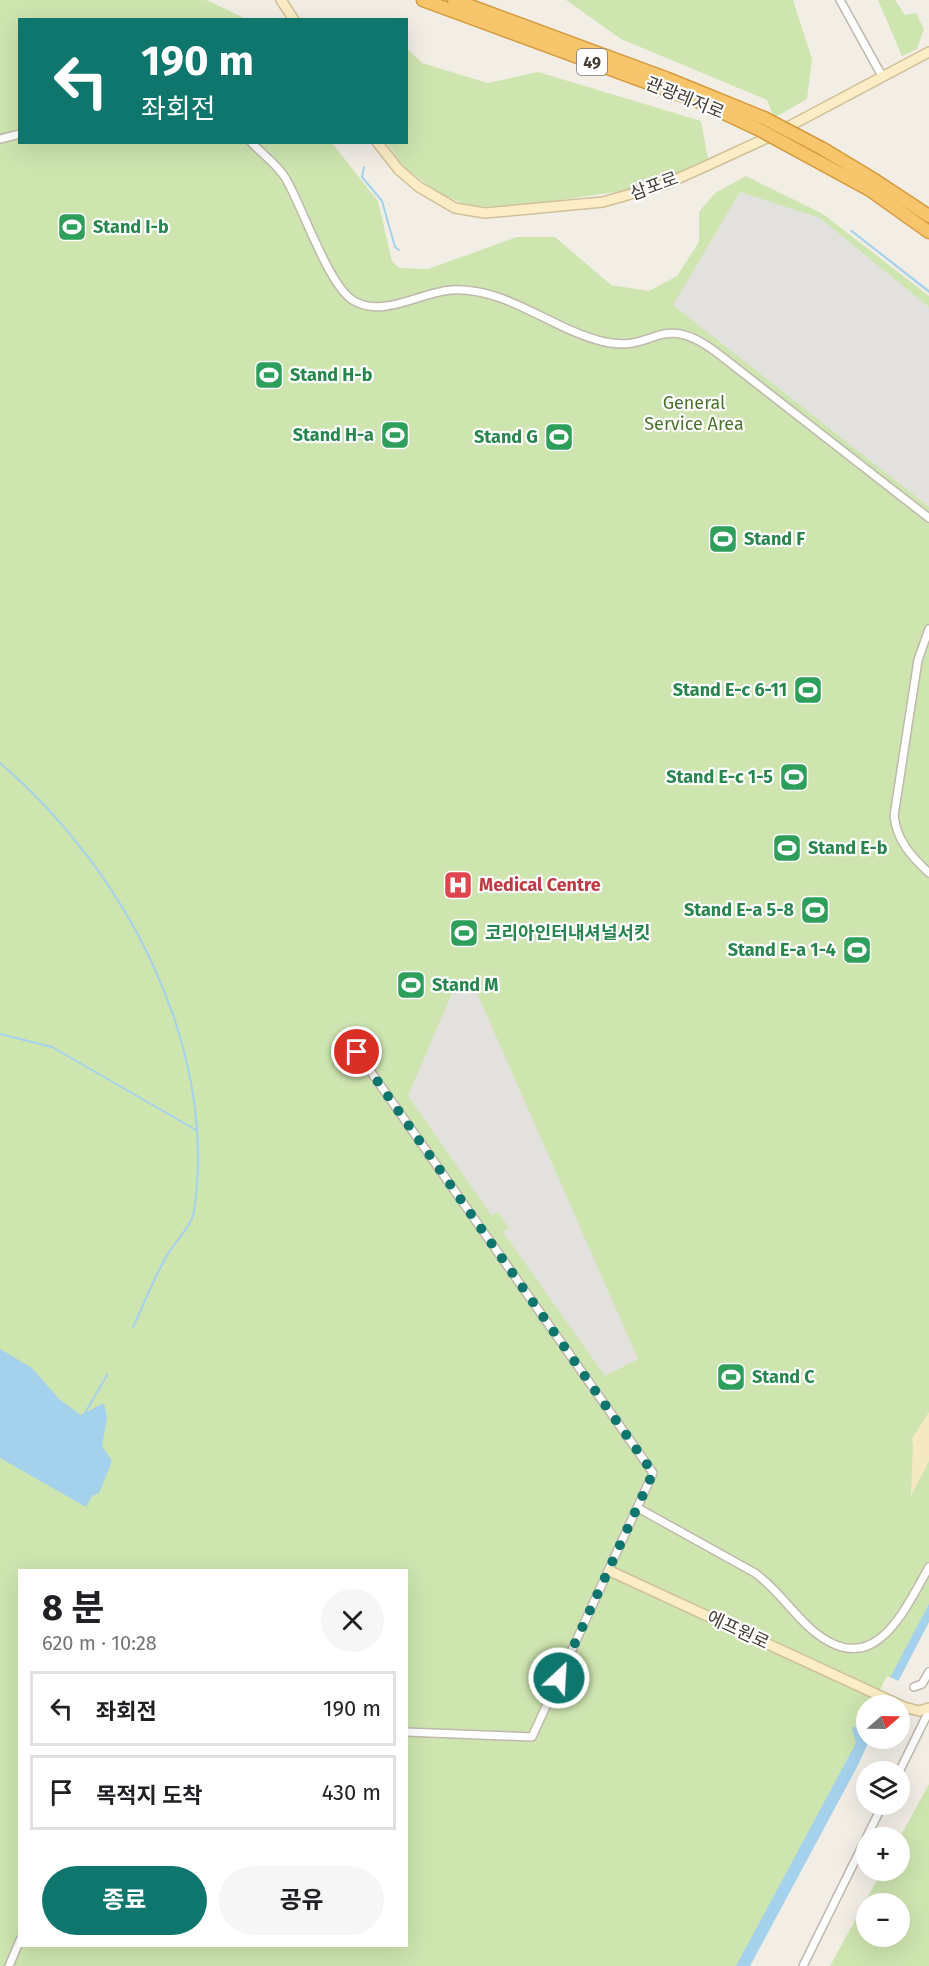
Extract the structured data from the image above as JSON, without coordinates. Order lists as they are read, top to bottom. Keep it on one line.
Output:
{"streets":{"highway":["49","관광레저로"],"street":["삼포로","에프원로"]},"parks":["General Service Area"],"places":{"sports":["Stand I-b","Stand H-b","Stand H-a","Stand G","Stand F","Stand E-c 6-11","Stand E-c 1-5","Stand E-b","Stand E-a 5-8","코리아인터내셔널서킷","Stand E-a 1-4","Stand M","Stand C"],"hospital":["Medical Centre"]},"north":"right","page":{"turn":["190 m","좌회전"],"heading":["8 분","620 m · 10:28"],"list":[{"name":"좌회전","value":"190 m"},{"name":"목적지 도착","value":"430 m"}],"map_buttons":["+","−"],"buttons":["종료","공유"]}}
